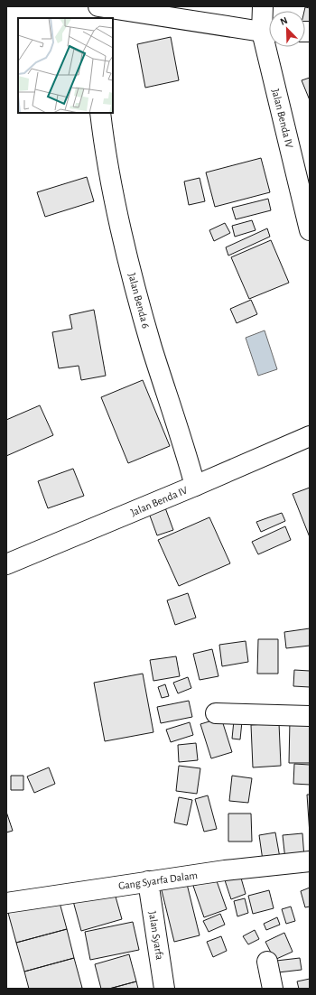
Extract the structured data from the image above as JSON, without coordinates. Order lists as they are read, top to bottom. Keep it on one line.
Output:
{"streets":{"street":["Jalan Benda IV","Jalan Benda 6","Gang Syarfa Dalam","Jalan Syarfa"]},"crossings":[["Jalan Benda IV","Jalan Benda 6"],["Gang Syarfa Dalam","Jalan Syarfa"]],"north":"top left"}
